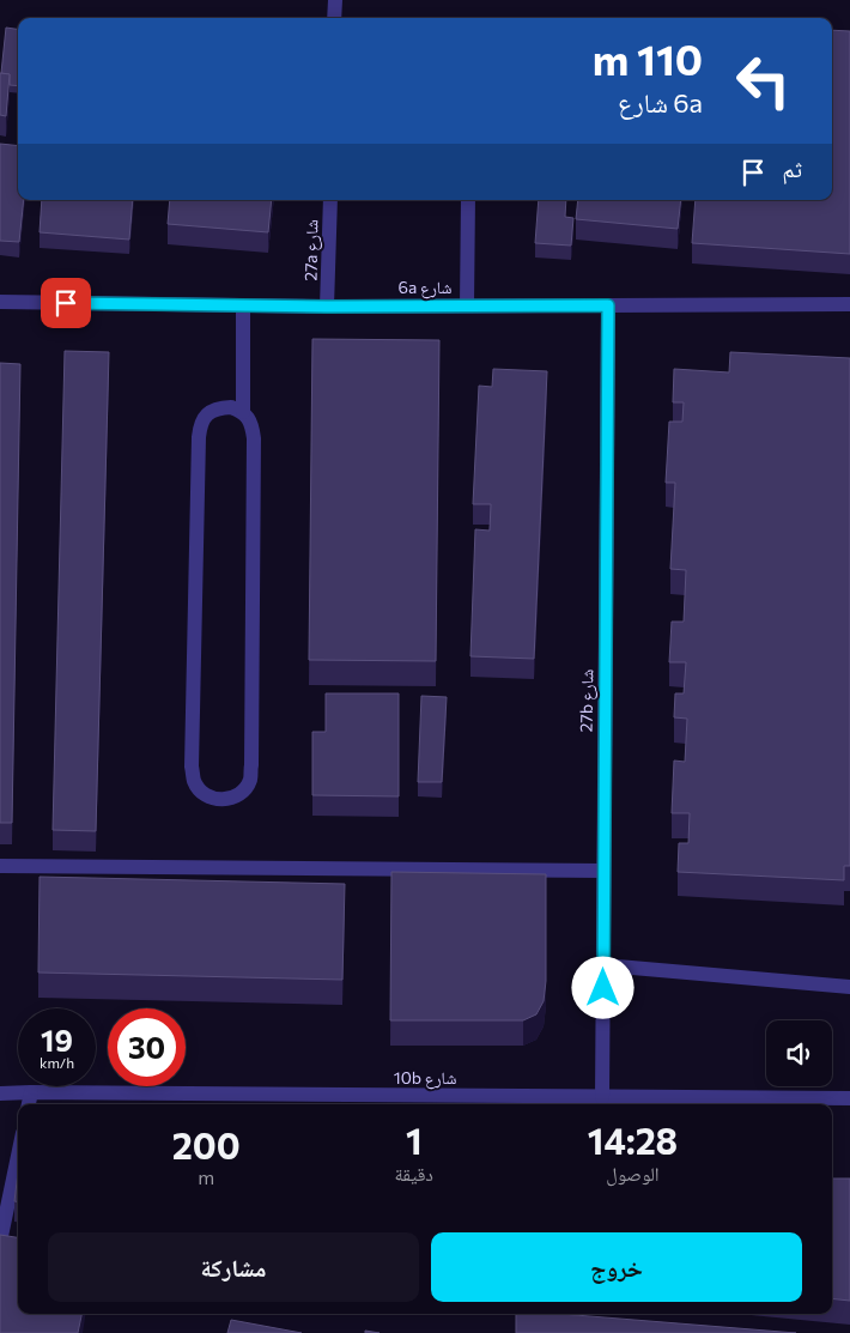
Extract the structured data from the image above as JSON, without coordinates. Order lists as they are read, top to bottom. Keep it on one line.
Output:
{"streets":{"street":["27a شارع","6a شارع","27b شارع","10b شارع"]},"crossings":[["27a شارع","6a شارع"],["6a شارع","27b شارع"],["27b شارع","10b شارع"]],"page":{"turn":["110 m","6a شارع"],"then":"ثم","speed":"19 km/h","limit":"30","eta":["14:28","الوصول","1","دقيقة","200","m"],"buttons":["خروج","مشاركة"]}}
